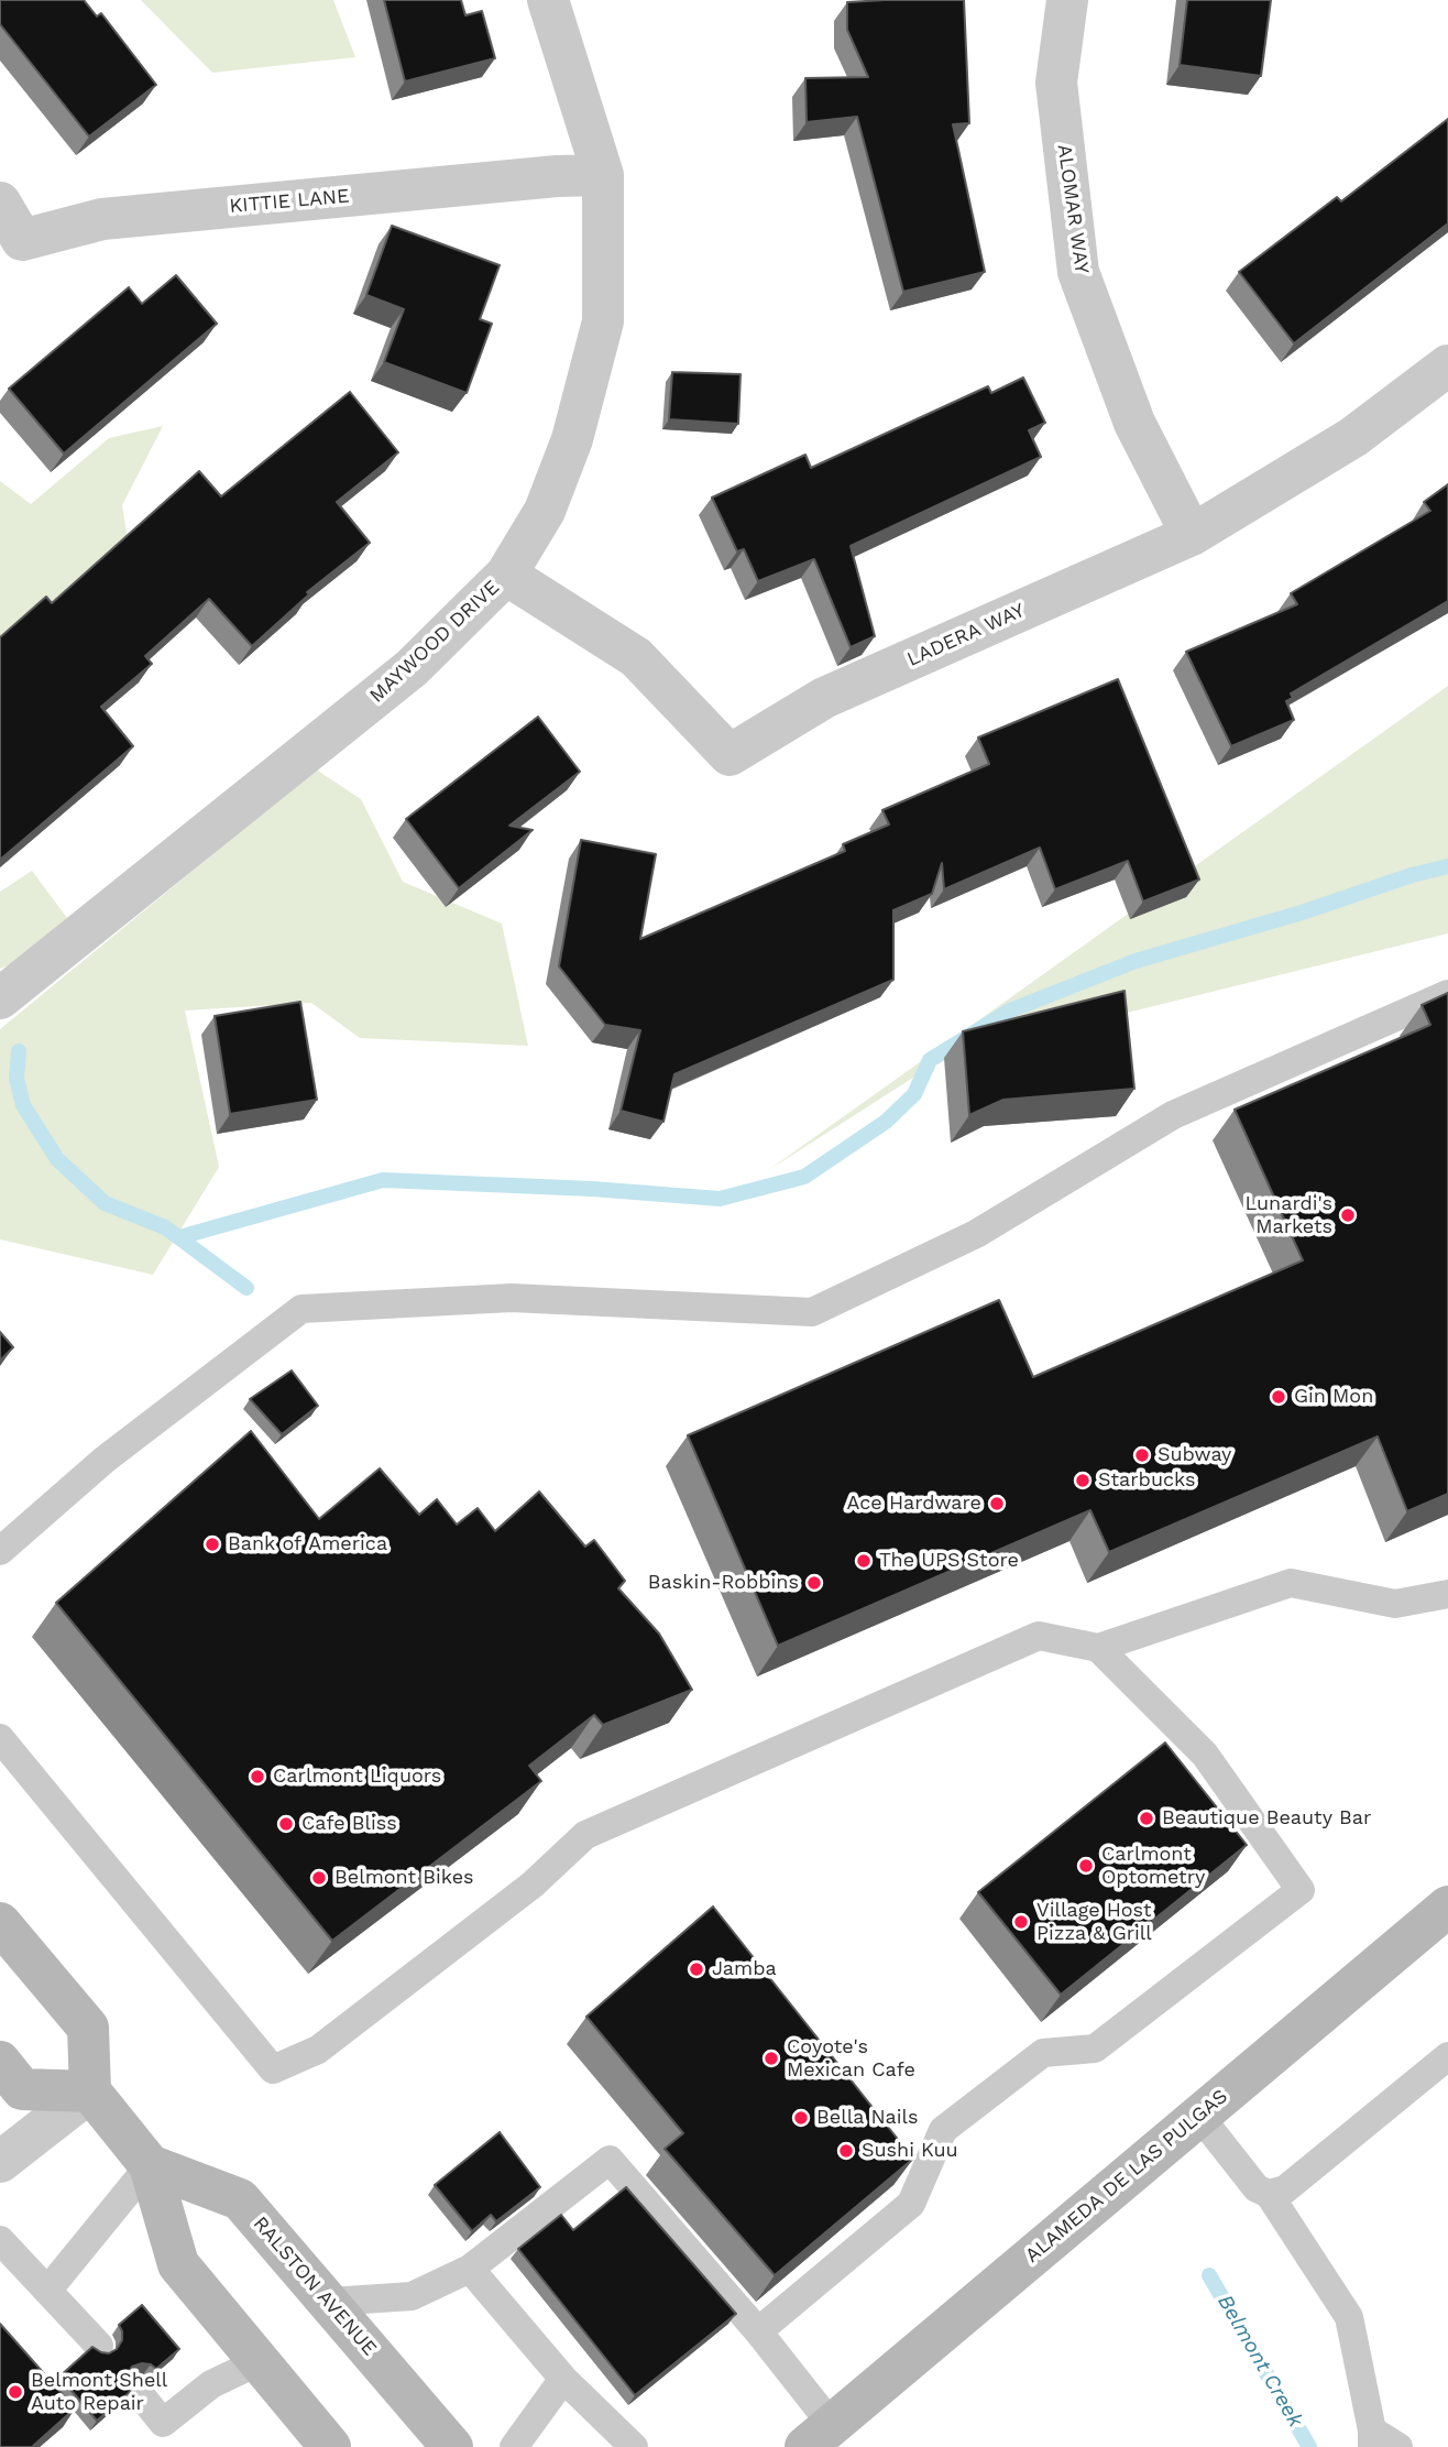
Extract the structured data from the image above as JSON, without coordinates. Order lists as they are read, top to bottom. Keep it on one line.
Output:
{"streets":{"main road":["ALAMEDA DE LAS PULGAS","RALSTON AVENUE"],"street":["KITTIE LANE","ALOMAR WAY","LADERA WAY","MAYWOOD DRIVE"]},"crossings":[["KITTIE LANE","MAYWOOD DRIVE"],["ALOMAR WAY","LADERA WAY"],["LADERA WAY","MAYWOOD DRIVE"]],"water":["Belmont Creek"],"places":["Lunardi's Markets","Gin Mon","Subway","Starbucks","Ace Hardware","Bank of America","The UPS Store","Baskin-Robbins","Carlmont Liquors","Beautique Beauty Bar","Cafe Bliss","Carlmont Optometry","Belmont Bikes","Village Host Pizza & Grill","Jamba","Coyote's Mexican Cafe","Bella Nails","Sushi Kuu","Belmont Shell Auto Repair"]}
